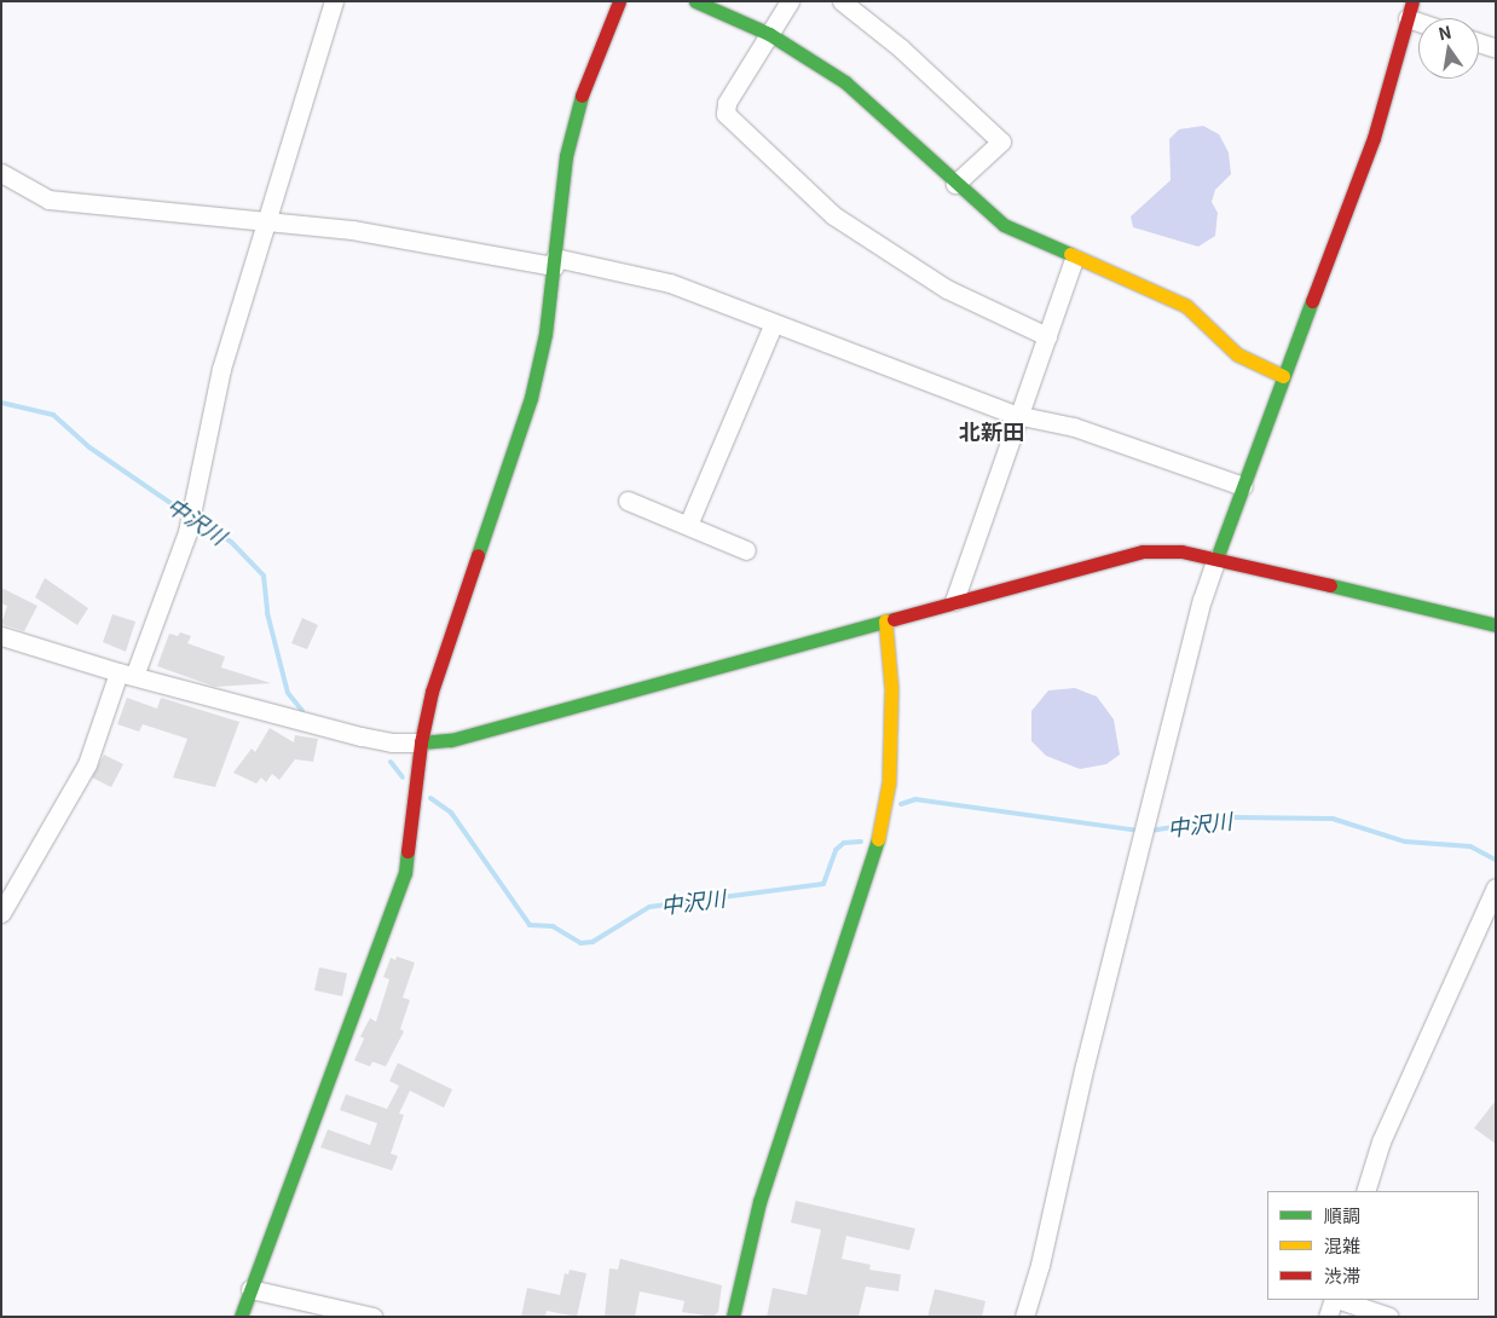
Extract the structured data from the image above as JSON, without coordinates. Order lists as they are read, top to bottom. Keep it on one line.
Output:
{"districts":["北新田"],"water":["中沢川"],"legend":["順調","混雑","渋滞"],"north":"top"}
